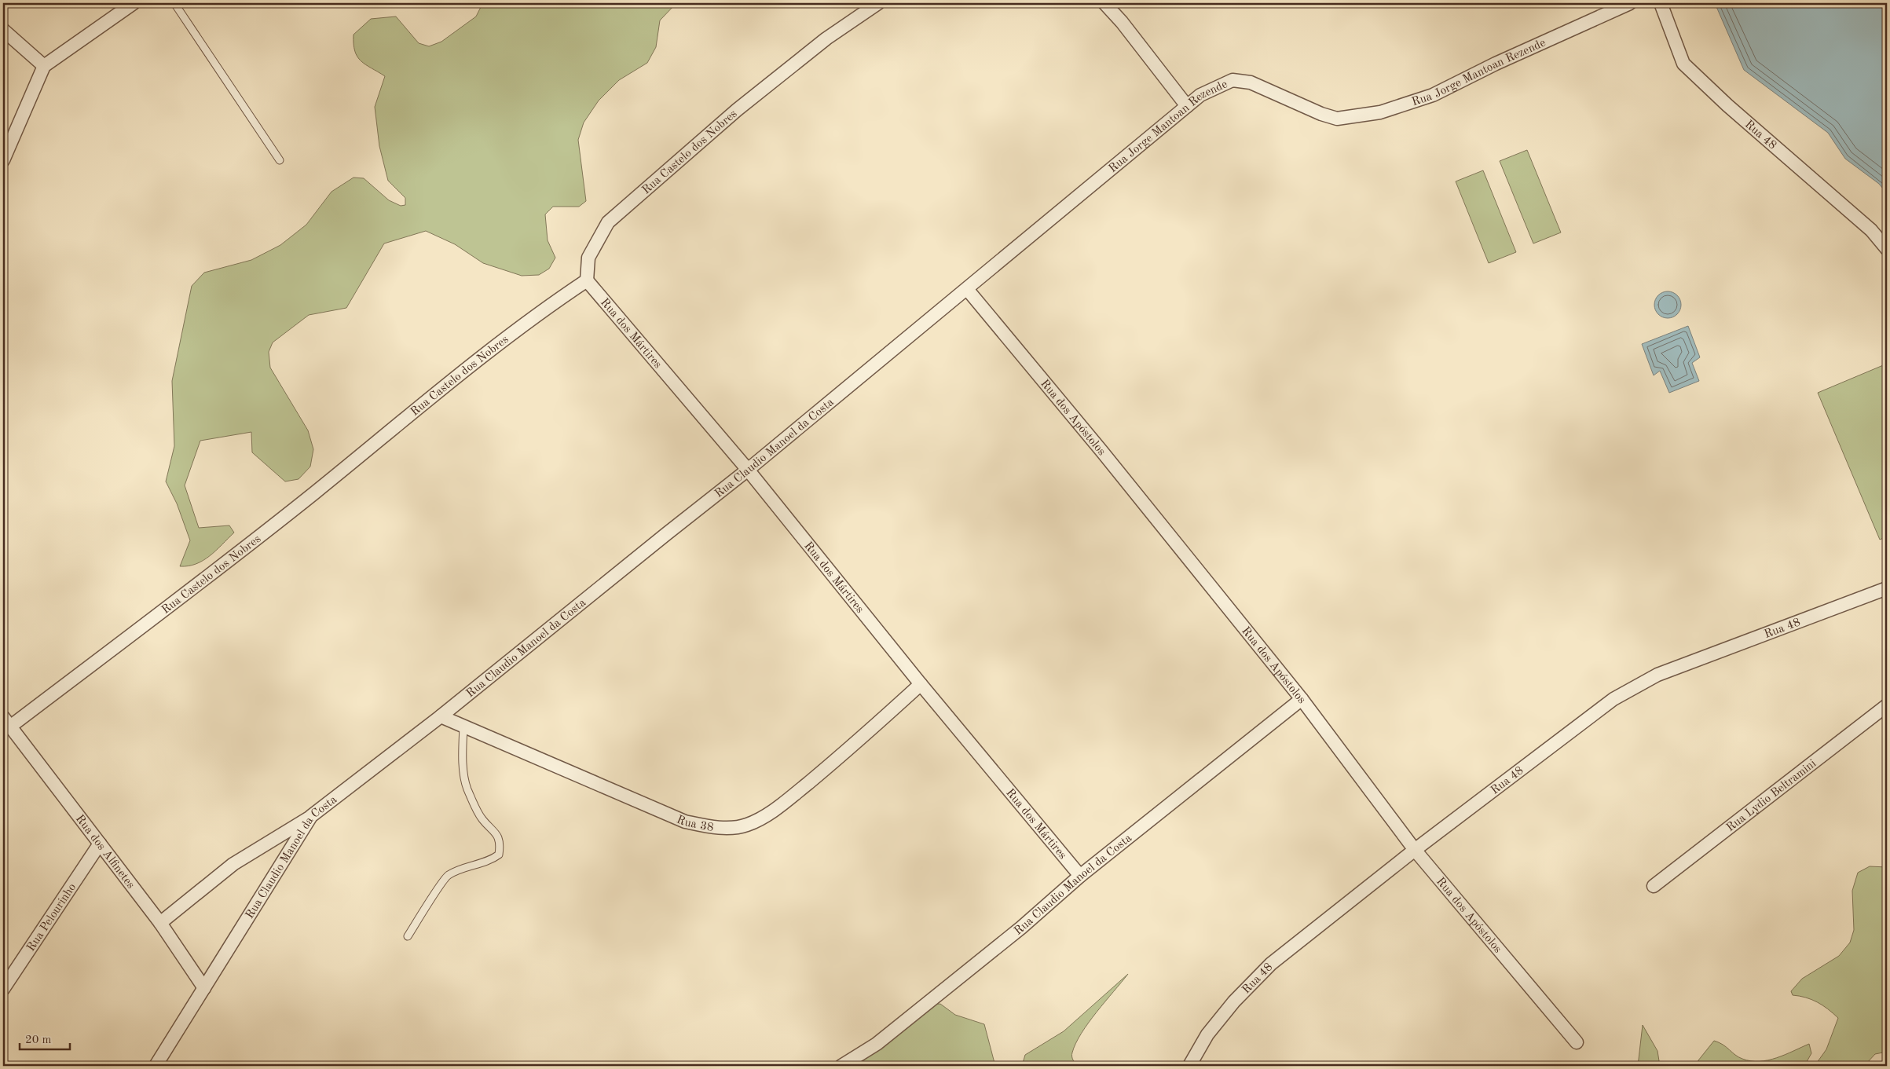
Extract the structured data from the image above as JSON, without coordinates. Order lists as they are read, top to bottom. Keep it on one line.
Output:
{"streets":{"street":["Rua Jorge Mantoan Rezende","Rua 48","Rua Castelo dos Nobres","Rua dos Mártires","Rua dos Apóstolos","Rua Claudio Manoel da Costa","Rua Lydio Beltramini","Rua 38","Rua dos Alfinetes","Rua Pelourinho"]},"crossings":[["Rua Jorge Mantoan Rezende","Rua dos Apóstolos"],["Rua Jorge Mantoan Rezende","Rua Claudio Manoel da Costa"],["Rua 48","Rua dos Apóstolos"],["Rua Castelo dos Nobres","Rua dos Mártires"],["Rua Castelo dos Nobres","Rua dos Alfinetes"],["Rua dos Mártires","Rua Claudio Manoel da Costa"],["Rua dos Mártires","Rua 38"],["Rua dos Apóstolos","Rua Claudio Manoel da Costa"],["Rua Claudio Manoel da Costa","Rua 38"],["Rua Claudio Manoel da Costa","Rua dos Alfinetes"],["Rua dos Alfinetes","Rua Pelourinho"]],"scale_bar":"20 m"}
